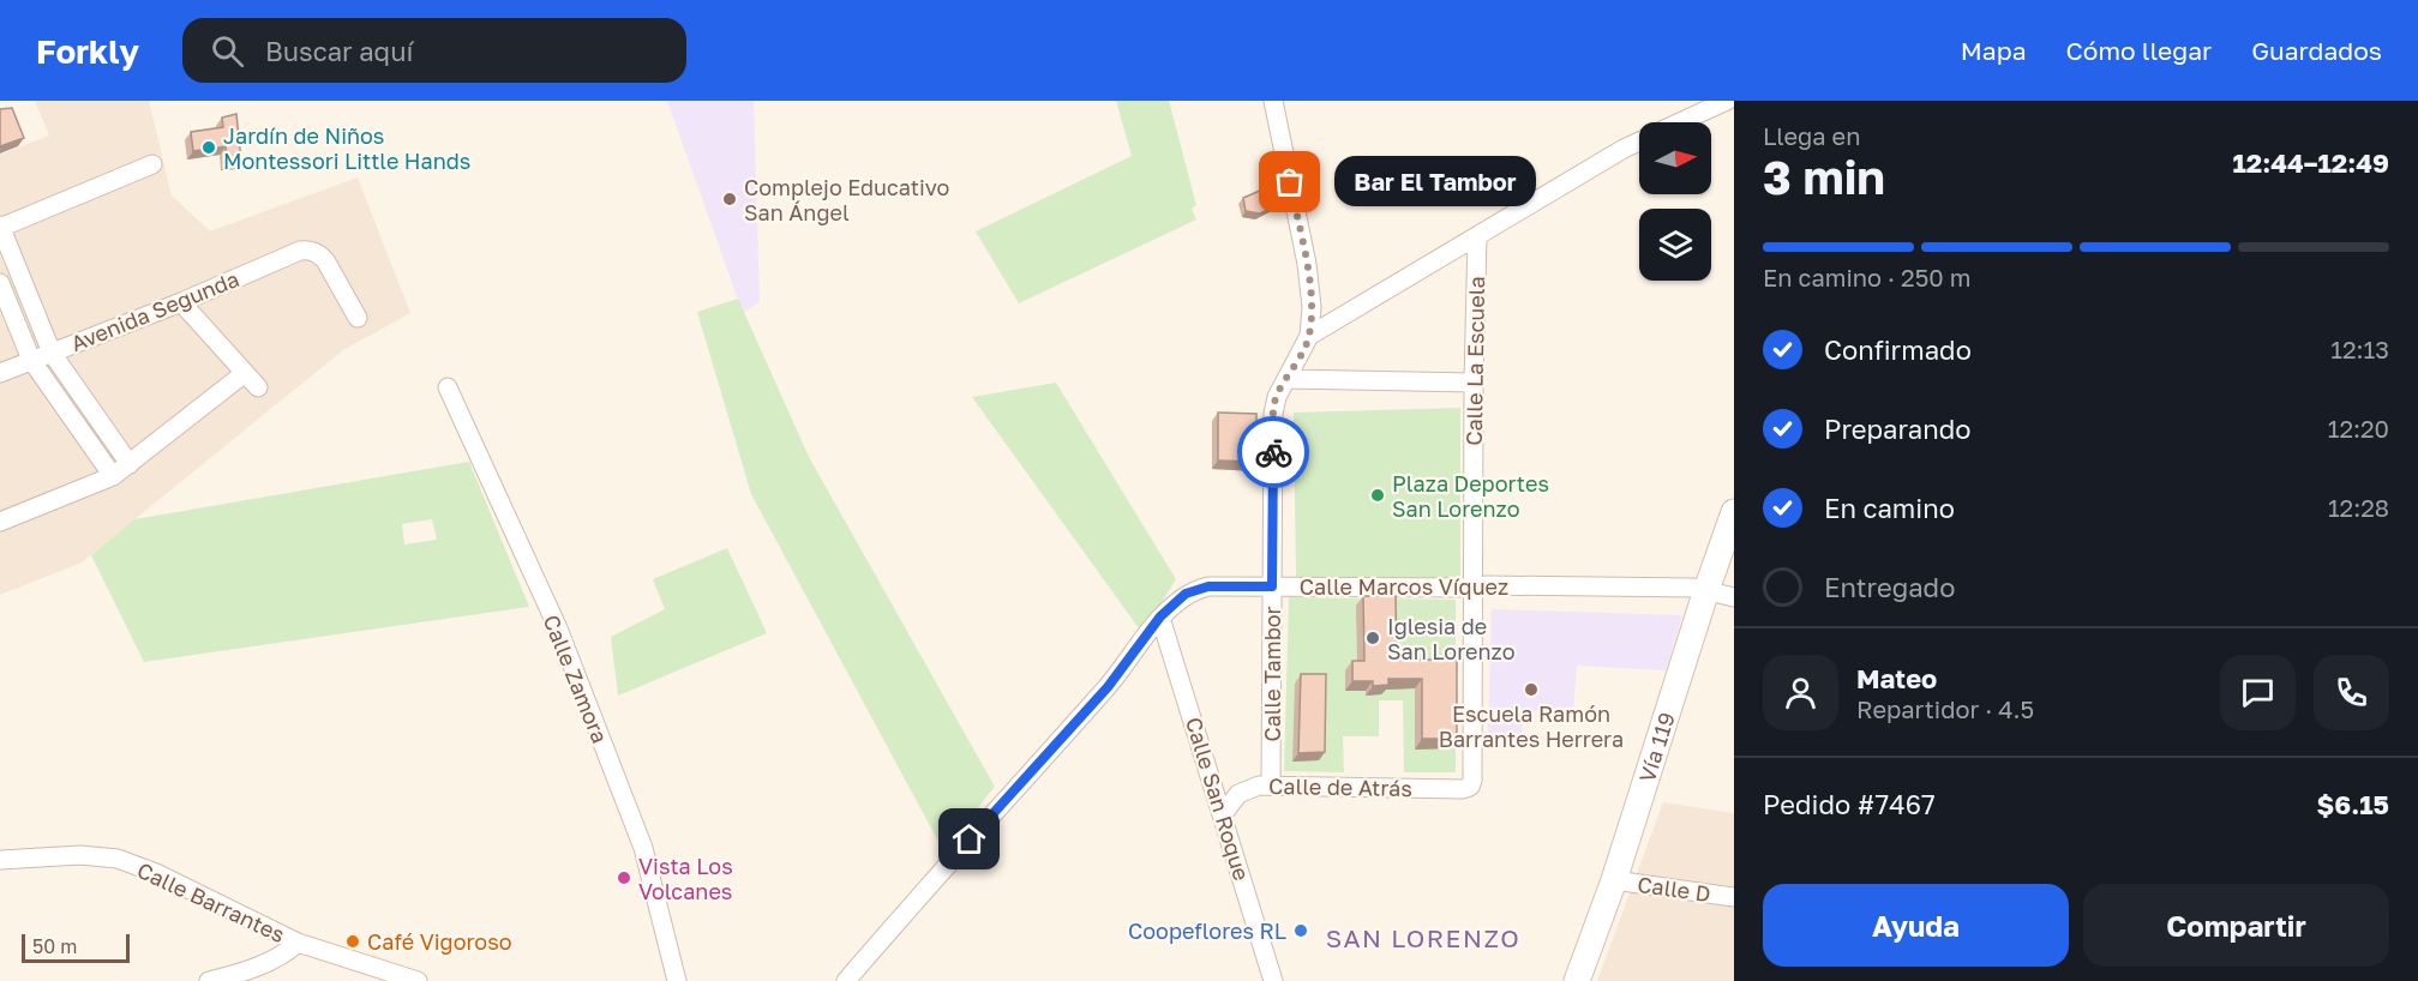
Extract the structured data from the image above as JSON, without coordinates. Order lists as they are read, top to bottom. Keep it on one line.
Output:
{"streets":{"main road":["Vía 119"],"street":["Avenida Segunda","Calle La Escuela","Calle Marcos Víquez","Calle Tambor","Calle Zamora","Calle de Atrás","Calle San Roque","Calle D","Calle Barrantes"]},"crossings":[["Calle La Escuela","Calle Marcos Víquez"],["Calle La Escuela","Calle de Atrás"],["Calle Marcos Víquez","Calle Tambor"],["Calle Marcos Víquez","Vía 119"],["Calle Marcos Víquez","Calle San Roque"],["Calle Tambor","Calle de Atrás"],["Vía 119","Calle D"],["Calle de Atrás","Calle San Roque"]],"districts":["SAN LORENZO"],"places":["Jardín de Niños Montessori Little Hands","Bar El Tambor","Complejo Educativo San Ángel","Plaza Deportes San Lorenzo","Iglesia de San Lorenzo","Escuela Ramón Barrantes Herrera","Vista Los Volcanes","Coopeflores RL","Café Vigoroso"],"scale_bar":"50 m","north":"right","page":{"header":"Forkly","search":"Buscar aquí","nav":["Mapa","Cómo llegar","Guardados"],"heading":["3 min","Llega en","12:44–12:49"],"panel":["Mateo","Repartidor · 4.5","Pedido #7467","$6.15"],"bubble":"Bar El Tambor","bar":"En camino · 250 m","list":[["Confirmado","12:13"],["Preparando","12:20"],["En camino","12:28"],"Entregado"],"buttons":["Ayuda","Compartir"],"scale":"50 m"}}
